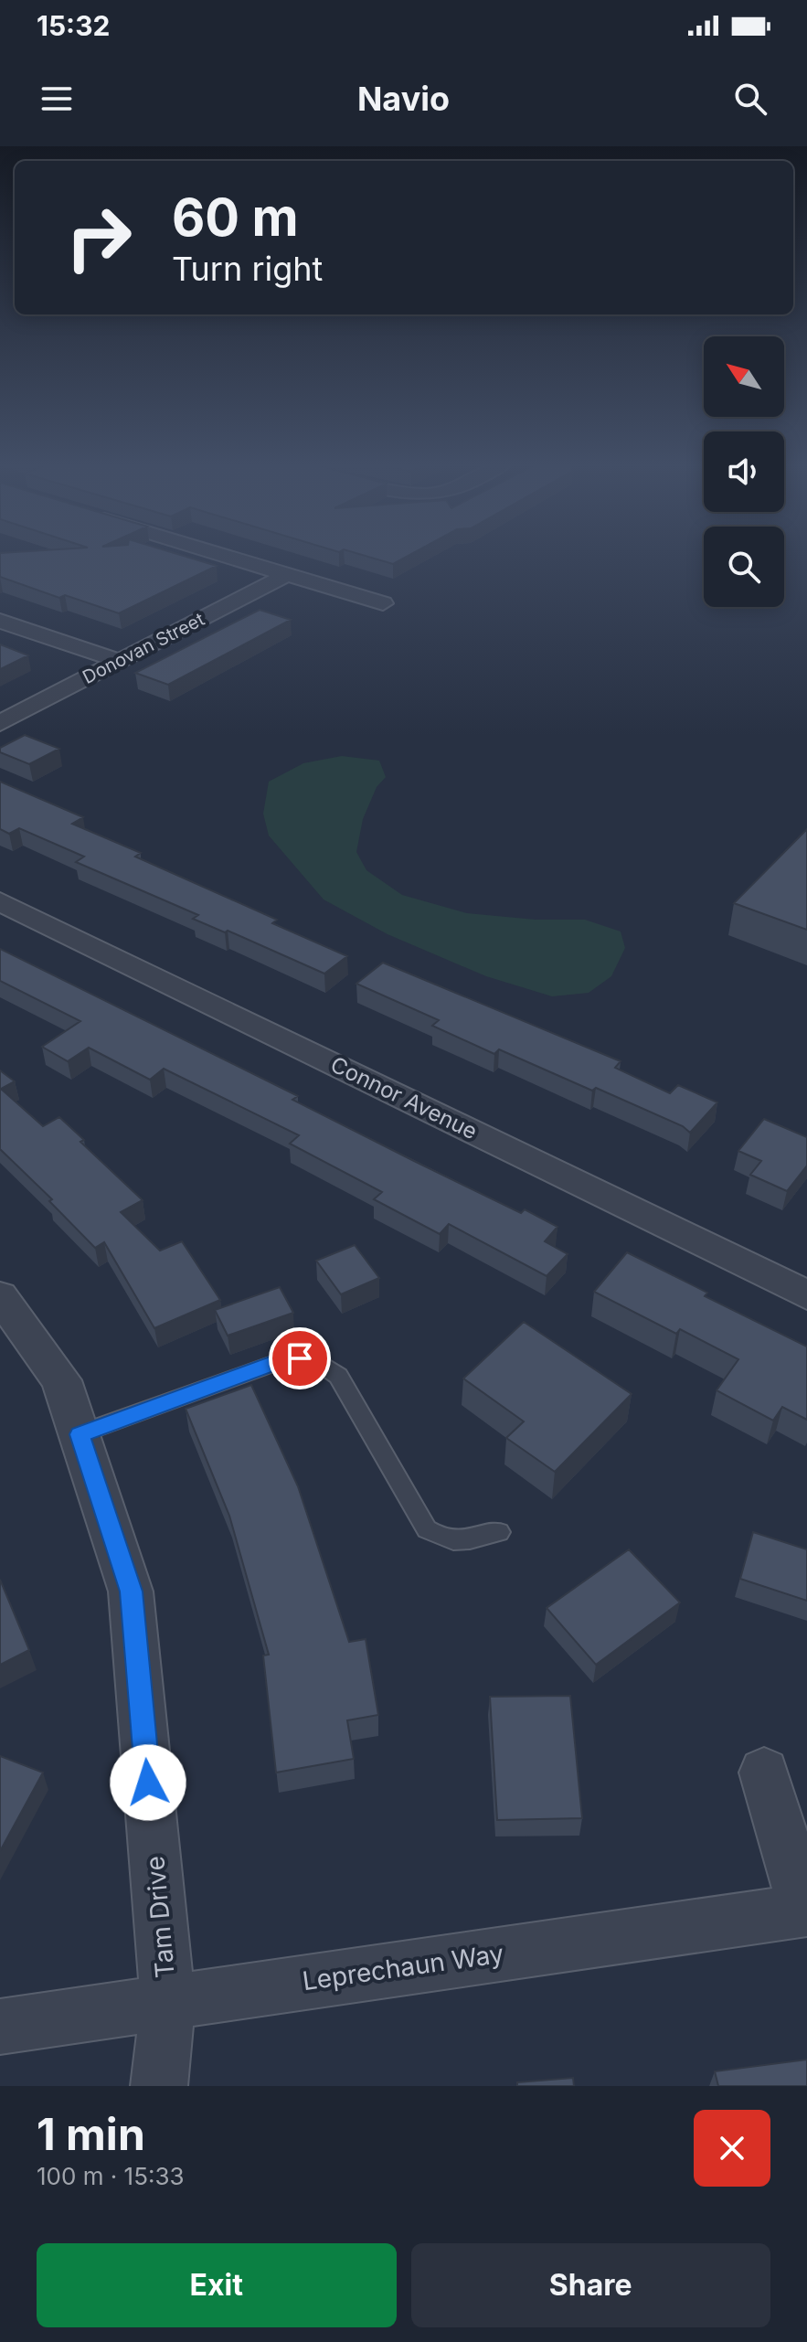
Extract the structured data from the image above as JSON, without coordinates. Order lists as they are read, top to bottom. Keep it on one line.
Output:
{"streets":{"street":["Donovan Street","Connor Avenue","Tam Drive","Leprechaun Way"]},"crossings":[["Tam Drive","Leprechaun Way"]],"north":"top left","page":{"status":"15:32","header":"Navio","turn":["60 m","Turn right"],"heading":["1 min","100 m · 15:33"],"buttons":["Exit","Share"]}}
